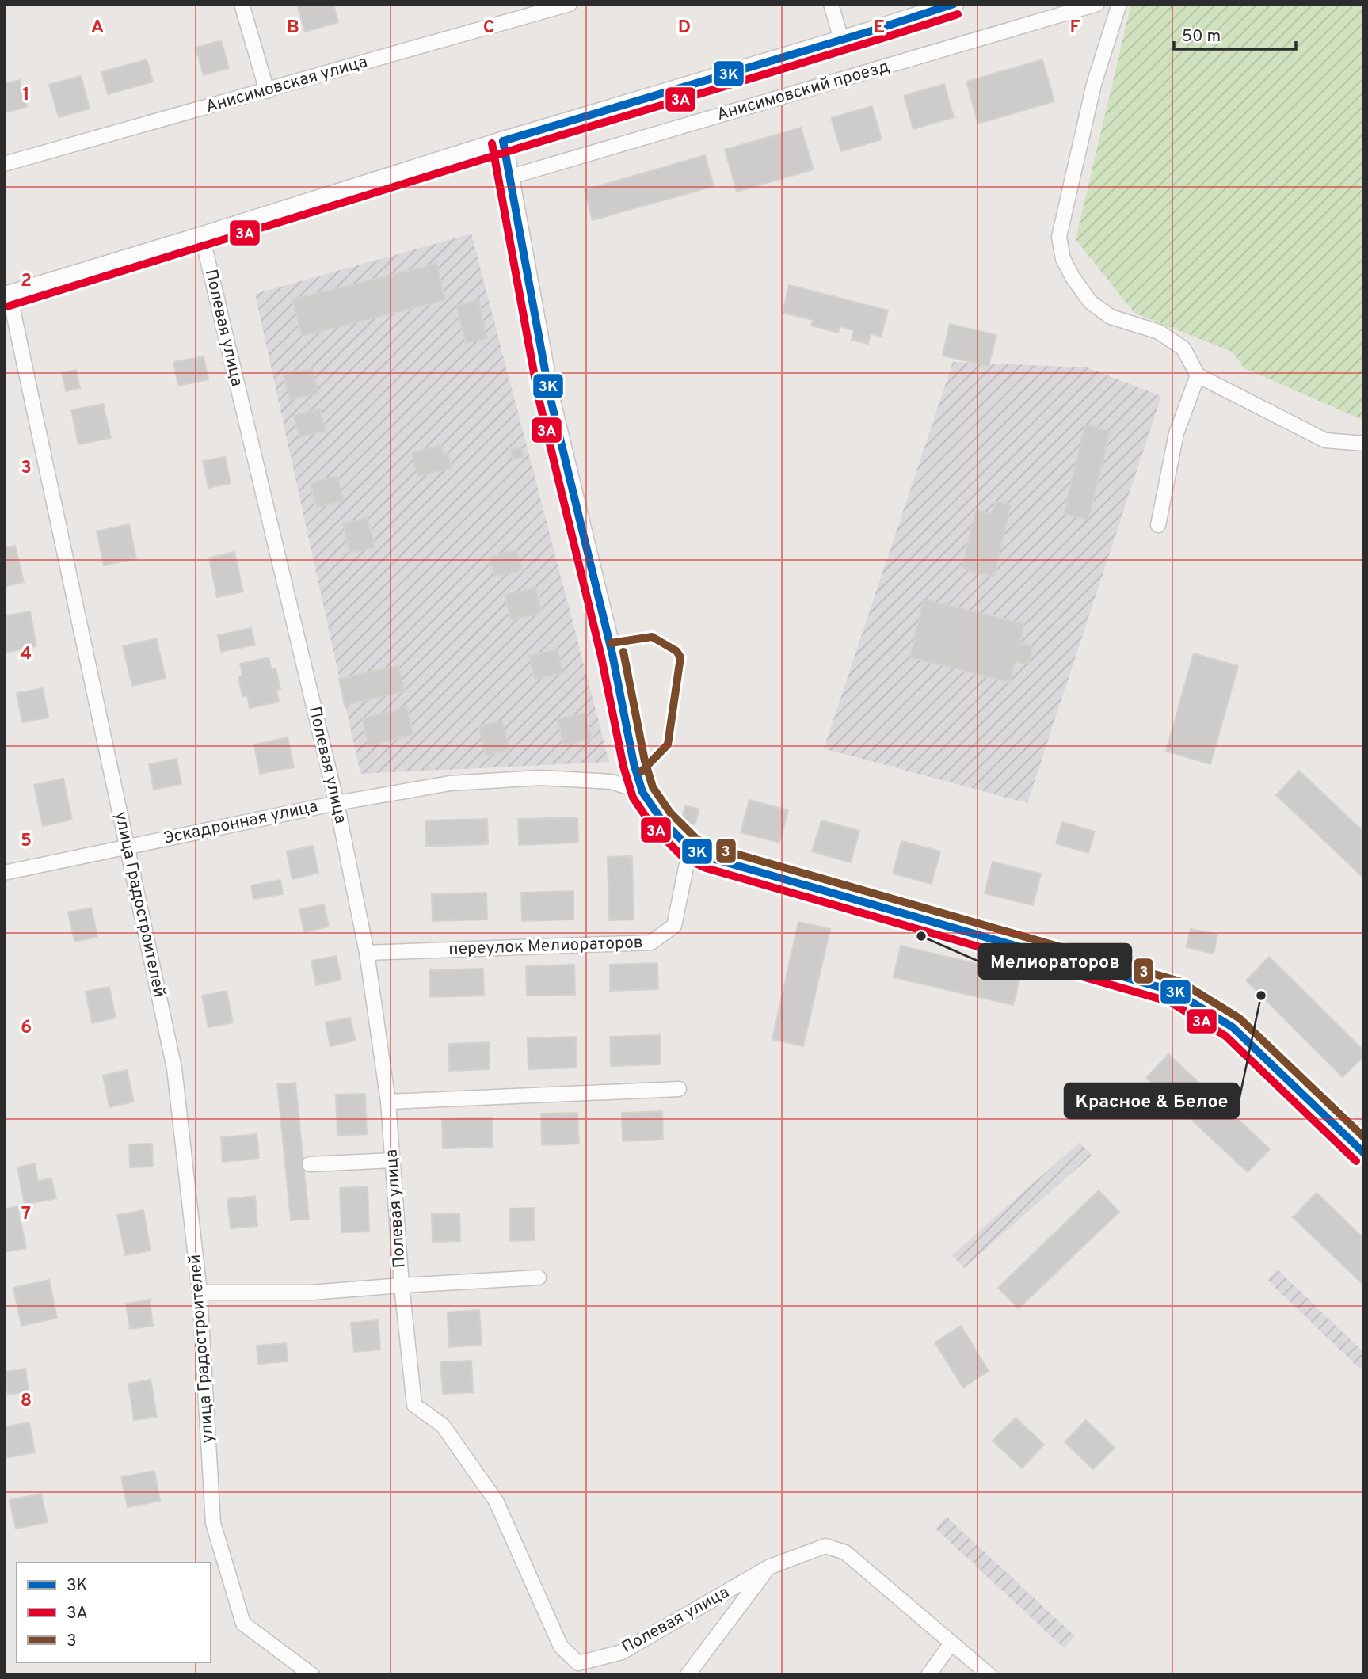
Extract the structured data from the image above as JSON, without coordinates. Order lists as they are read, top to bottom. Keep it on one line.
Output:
{"streets":{"street":["Анисимовская улица","Анисимовский проезд","Полевая улица","Эскадронная улица","улица Градостроителей","переулок Мелиораторов"]},"crossings":[["Полевая улица","Эскадронная улица"],["Полевая улица","переулок Мелиораторов"],["Эскадронная улица","улица Градостроителей"]],"places":["Мелиораторов","Красное & Белое"],"lines":["transit line 3К","transit line 3А","transit line 3"],"legend":["3К","3А","3"],"scale_bar":"50 m","grid":{"columns":["A","B","C","D","E","F"],"rows":["1","2","3","4","5","6","7","8"]}}
